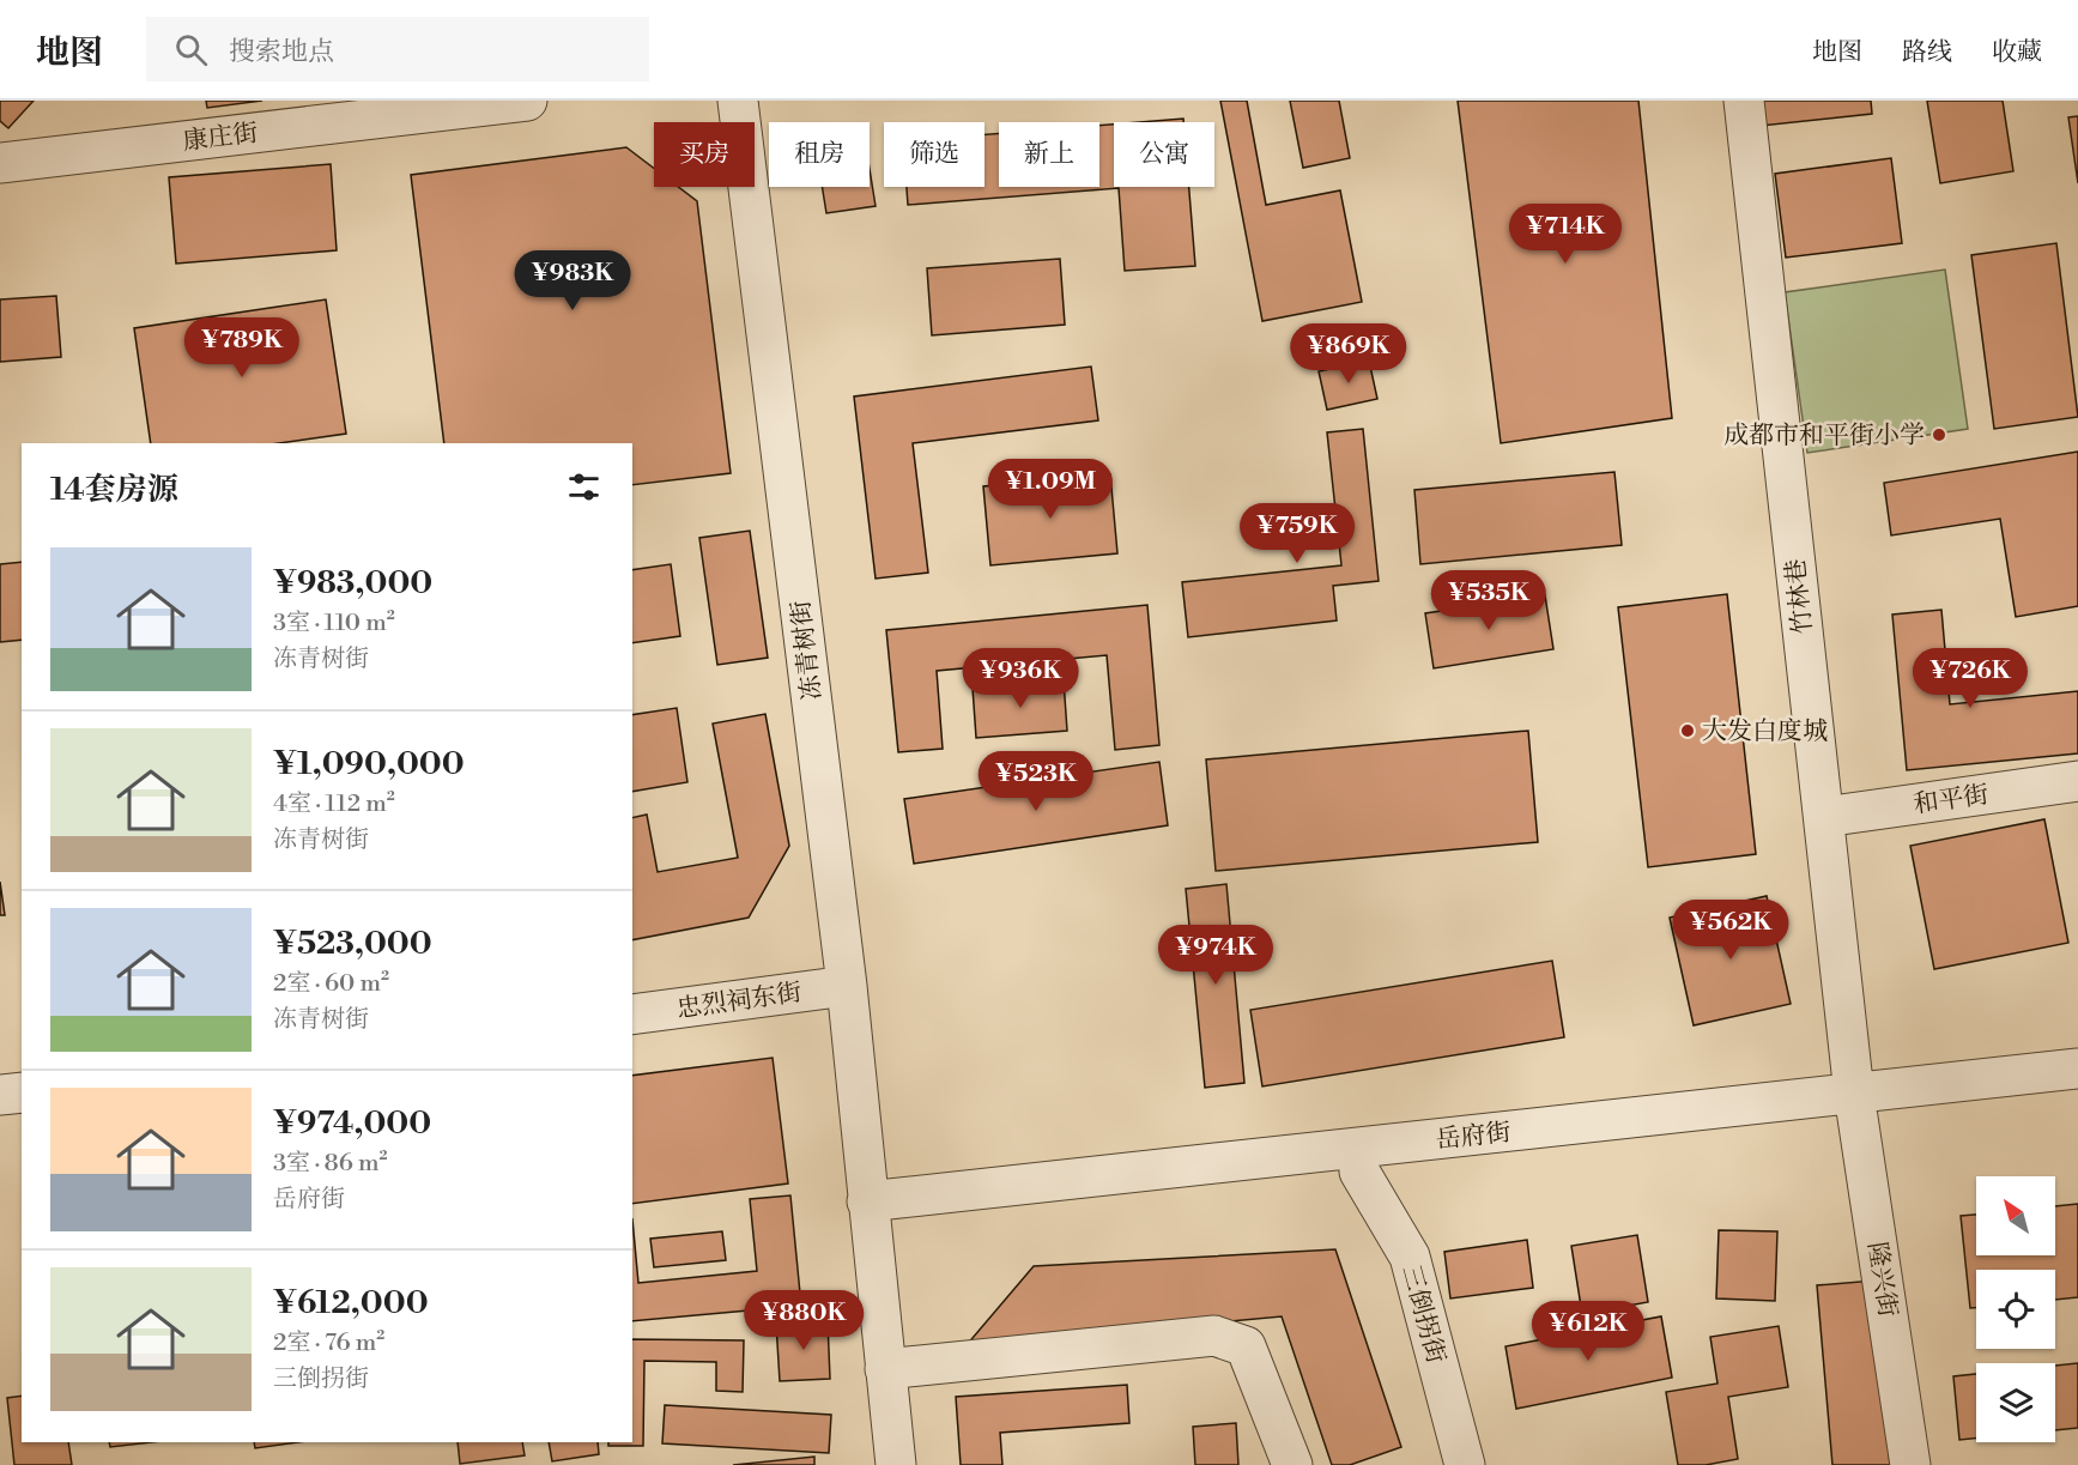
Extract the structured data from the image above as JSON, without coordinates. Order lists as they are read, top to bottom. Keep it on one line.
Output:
{"streets":{"street":["康庄街","竹林巷","冻青树街","和平街","忠烈祠东街","岳府街","隆兴街","三倒拐街"]},"crossings":[["竹林巷","和平街"],["竹林巷","岳府街"],["竹林巷","隆兴街"],["冻青树街","忠烈祠东街"],["冻青树街","岳府街"],["岳府街","隆兴街"]],"places":["成都市和平街小学","大发白度城"],"north":"top left","page":{"header":"地图","search":"搜索地点","nav":["地图","路线","收藏"],"chip":["买房","租房","筛选","新上","公寓"],"price":["¥714K","¥983K","¥789K","¥869K","¥1.09M","¥759K","¥535K","¥936K","¥726K","¥523K","¥562K","¥974K","¥880K","¥612K"],"heading":"14套房源","list":[{"name":"¥983,000","note":"3室 · 110 m² · 冻青树街"},{"name":"¥1,090,000","note":"4室 · 112 m² · 冻青树街"},{"name":"¥523,000","note":"2室 · 60 m² · 冻青树街"},{"name":"¥974,000","note":"3室 · 86 m² · 岳府街"},{"name":"¥612,000","note":"2室 · 76 m² · 三倒拐街"}]}}
